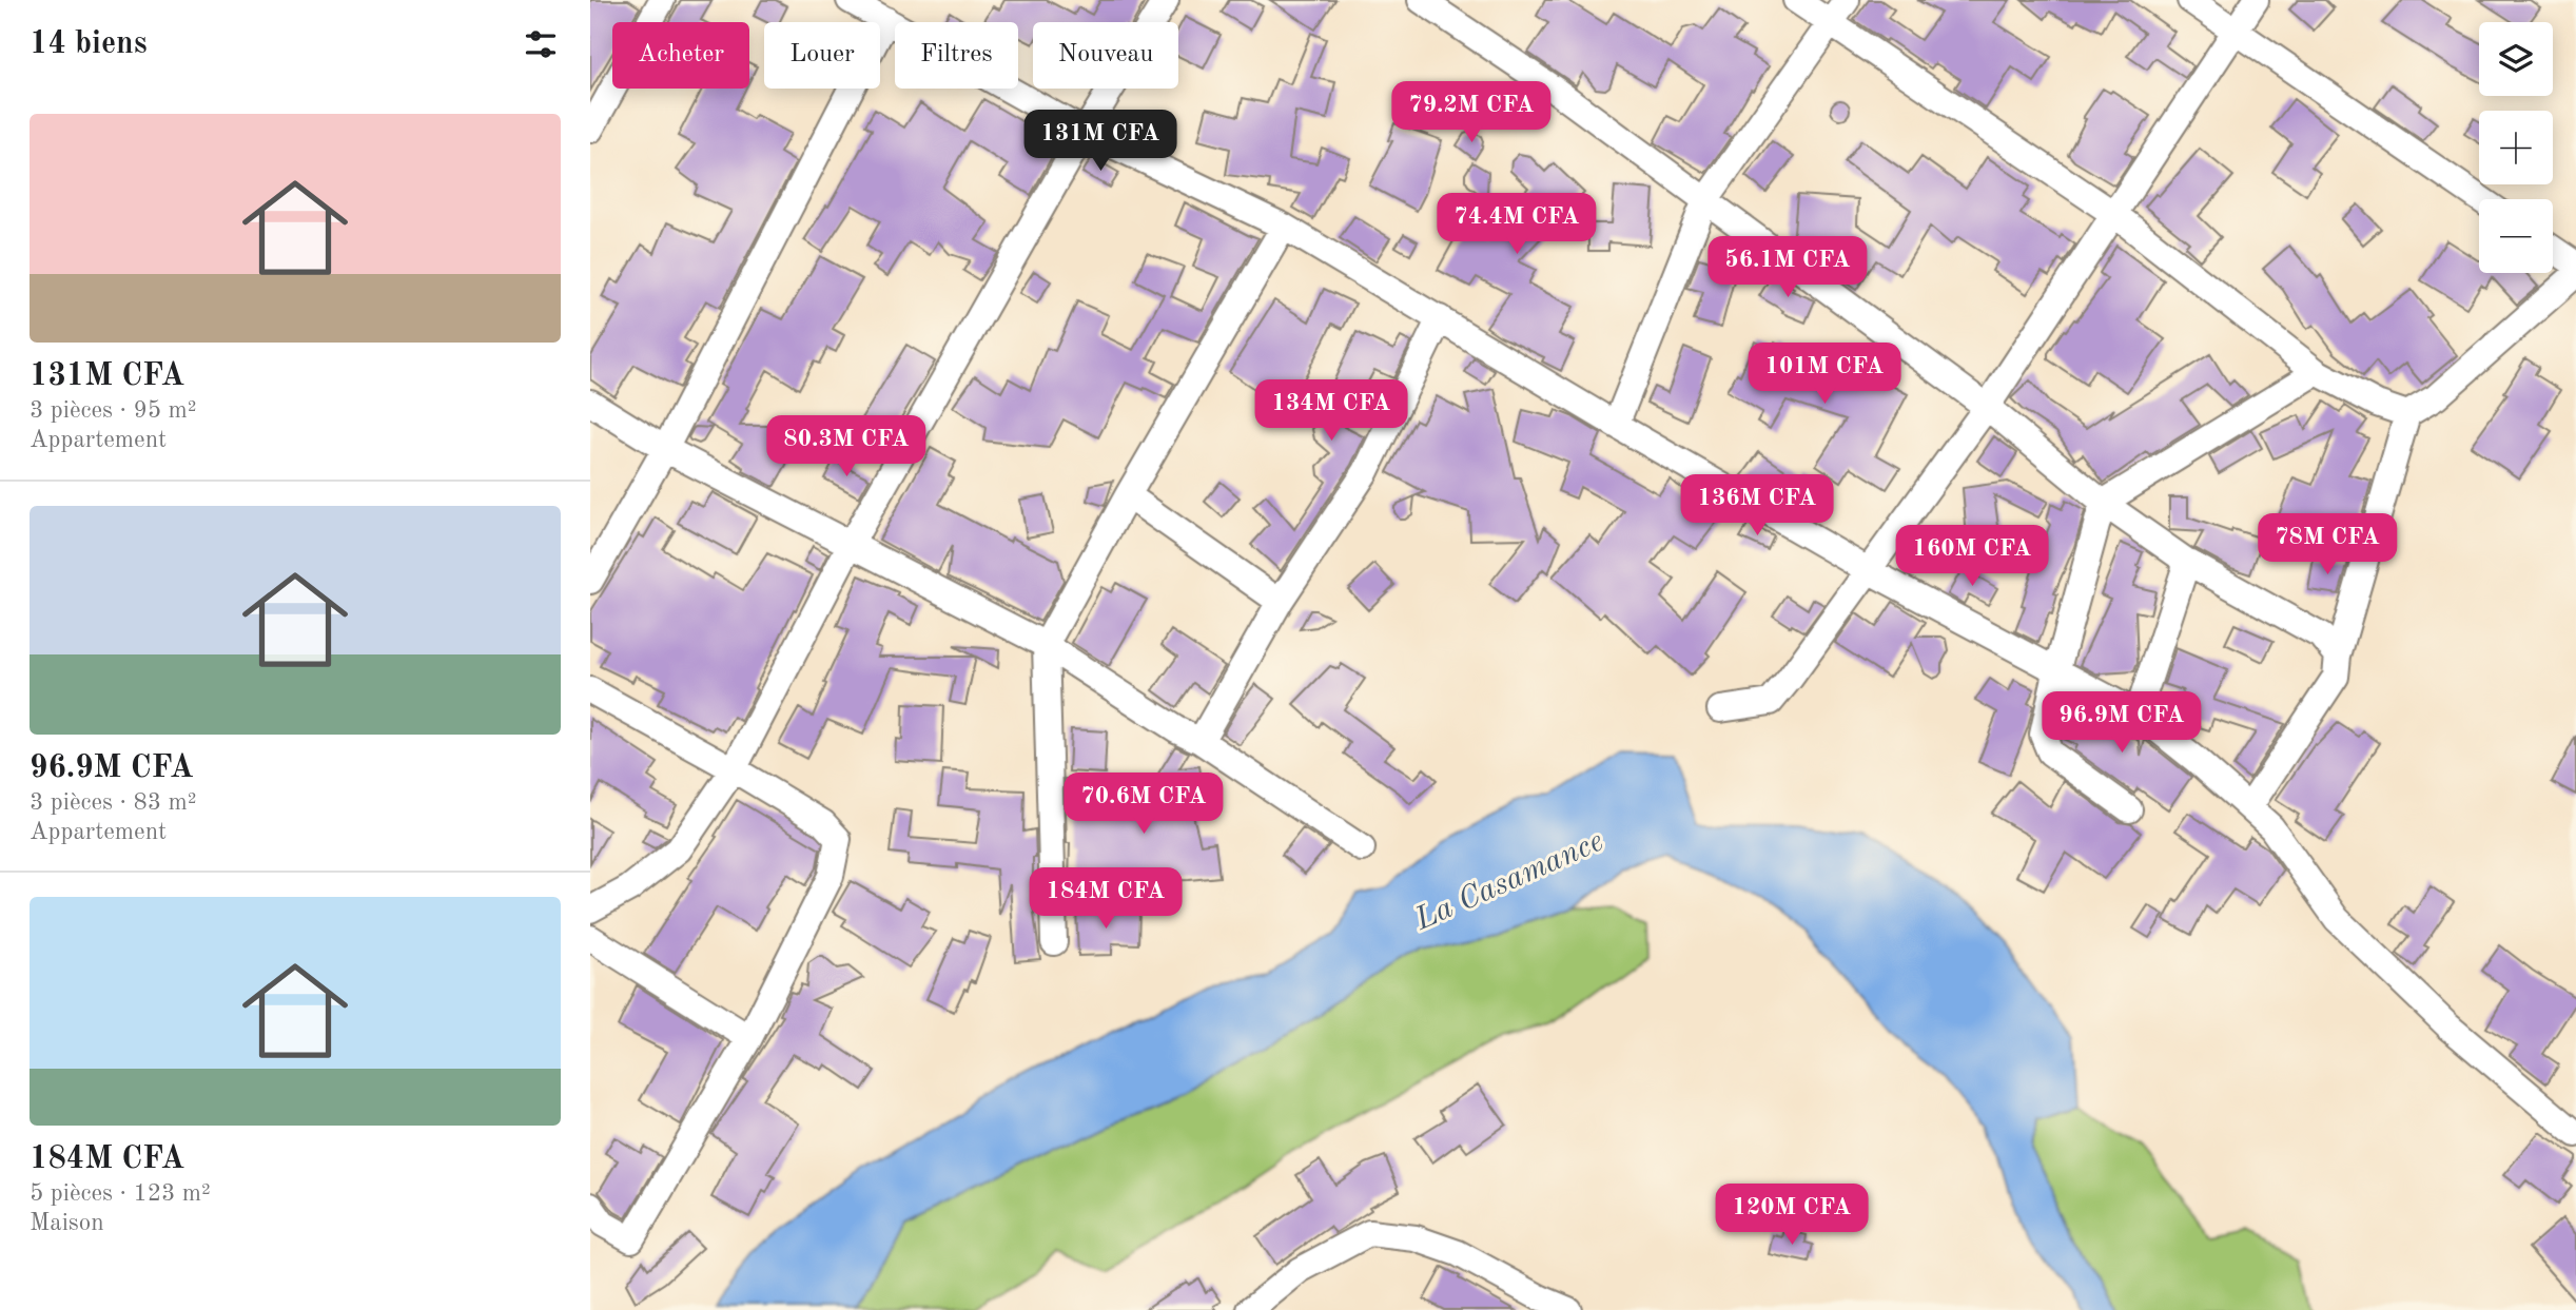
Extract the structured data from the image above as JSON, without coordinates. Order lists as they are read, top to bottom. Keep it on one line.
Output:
{"water":["La Casamance"],"page":{"heading":"14 biens","map_buttons":["+","−"],"chip":["Acheter","Louer","Filtres","Nouveau"],"price":["79.2M CFA","131M CFA","74.4M CFA","56.1M CFA","101M CFA","134M CFA","80.3M CFA","136M CFA","78M CFA","160M CFA","96.9M CFA","70.6M CFA","184M CFA","120M CFA"],"list":[{"name":"131M CFA","note":"3 pièces · 95 m² · Appartement"},{"name":"96.9M CFA","note":"3 pièces · 83 m² · Appartement"},{"name":"184M CFA","note":"5 pièces · 123 m² · Maison"}]}}
